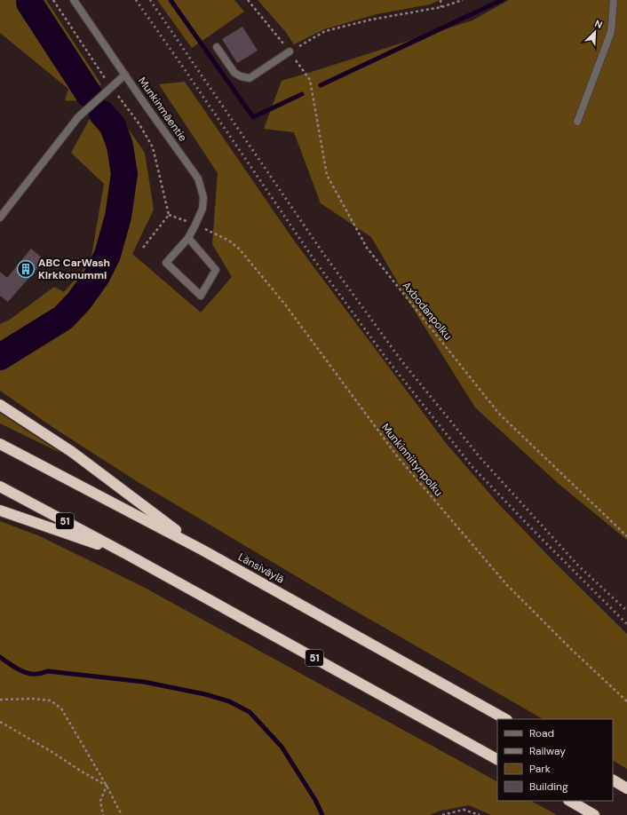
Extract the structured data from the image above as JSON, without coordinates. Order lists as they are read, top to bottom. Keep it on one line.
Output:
{"streets":{"highway":["51","Länsiväylä"],"street":["Munkinmäentie"],"path":["Axbodanpolku","Munkinniitynpolku"]},"crossings":[["Munkinmäentie","Munkinniitynpolku"]],"places":{"building":["ABC CarWash Kirkkonummi"]},"legend":["Road","Railway","Park","Building"],"north":"top right"}
